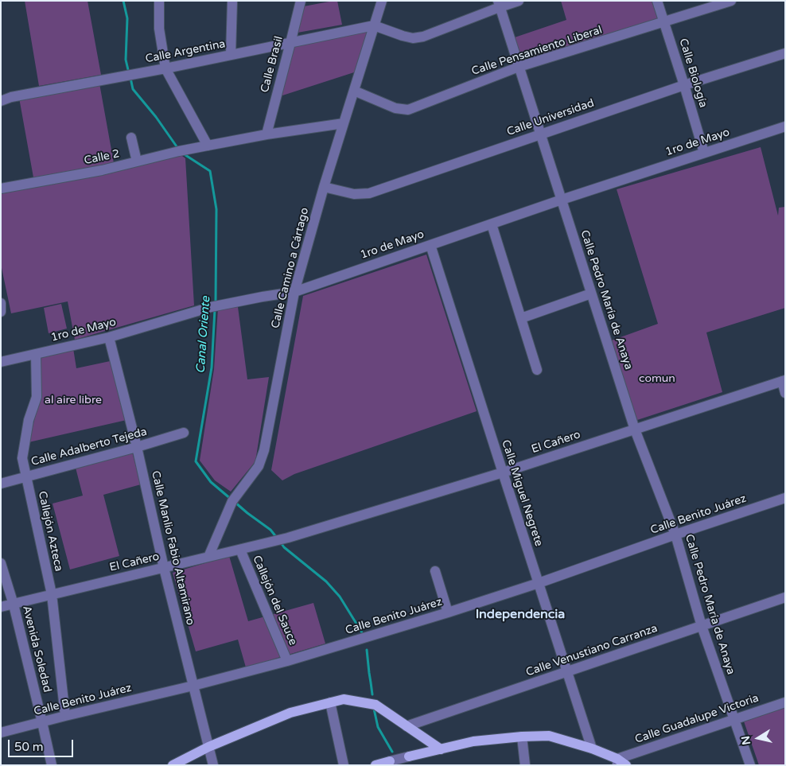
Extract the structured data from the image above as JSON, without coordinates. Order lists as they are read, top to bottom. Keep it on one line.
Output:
{"streets":{"street":["Calle Pensamiento Liberal","Calle Argentina","Calle Brasil","Calle Biología","Calle Universidad","1ro de Mayo","Calle 2","Calle Camino a Cártago","Calle Pedro María de Anaya","El Cañero","Calle Adalberto Tejeda","Calle Miguel Negrete","Calle Benito Juárez","Callejón Azteca","Calle Manlio Fabio Altamirano","Callejón del Sauce","Avenida Soledad","Calle Venustiano Carranza","Calle Guadalupe Victoria"]},"crossings":[["Calle Pensamiento Liberal","Calle Biología"],["Calle Pensamiento Liberal","Calle Camino a Cártago"],["Calle Pensamiento Liberal","Calle Pedro María de Anaya"],["Calle Argentina","Calle Brasil"],["Calle Argentina","Calle Camino a Cártago"],["Calle Brasil","Calle 2"],["Calle Biología","Calle Universidad"],["Calle Biología","1ro de Mayo"],["Calle Universidad","Calle Camino a Cártago"],["Calle Universidad","Calle Pedro María de Anaya"],["1ro de Mayo","Calle Camino a Cártago"],["1ro de Mayo","Calle Pedro María de Anaya"],["1ro de Mayo","Calle Miguel Negrete"],["1ro de Mayo","Callejón Azteca"],["1ro de Mayo","Calle Manlio Fabio Altamirano"],["Calle 2","Calle Camino a Cártago"],["Calle Camino a Cártago","El Cañero"],["Calle Pedro María de Anaya","El Cañero"],["Calle Pedro María de Anaya","Calle Benito Juárez"],["Calle Pedro María de Anaya","Calle Venustiano Carranza"],["Calle Pedro María de Anaya","Calle Guadalupe Victoria"],["El Cañero","Calle Miguel Negrete"],["El Cañero","Callejón Azteca"],["El Cañero","Calle Manlio Fabio Altamirano"],["El Cañero","Callejón del Sauce"],["El Cañero","Avenida Soledad"],["Calle Adalberto Tejeda","Callejón Azteca"],["Calle Adalberto Tejeda","Calle Manlio Fabio Altamirano"],["Calle Miguel Negrete","Calle Benito Juárez"],["Calle Miguel Negrete","Calle Venustiano Carranza"],["Calle Benito Juárez","Callejón Azteca"],["Calle Benito Juárez","Calle Manlio Fabio Altamirano"],["Calle Benito Juárez","Callejón del Sauce"],["Calle Benito Juárez","Avenida Soledad"]],"districts":["Independencia"],"water":["Canal Oriente"],"parks":["comun","al aire libre"],"scale_bar":"50 m","north":"left"}
